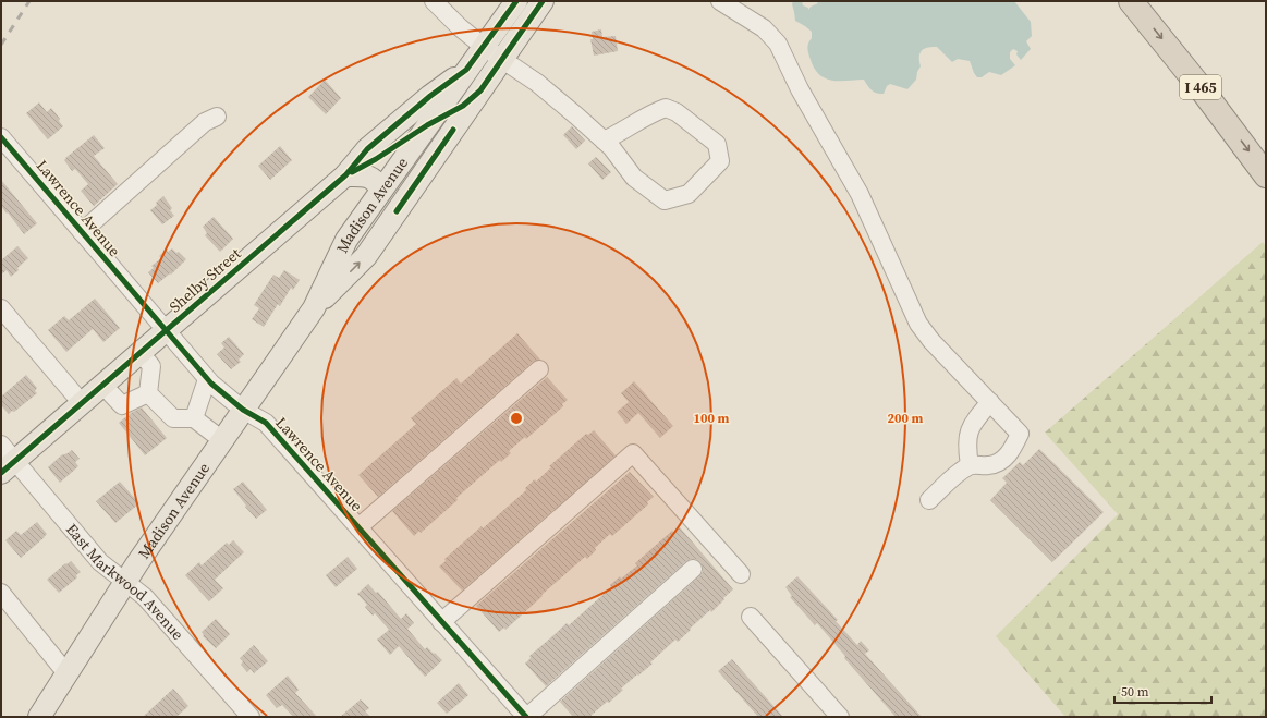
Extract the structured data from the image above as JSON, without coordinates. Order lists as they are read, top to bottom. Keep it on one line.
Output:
{"streets":{"highway":["I 465"],"main road":["Madison Avenue","Shelby Street"],"street":["Lawrence Avenue","East Markwood Avenue"]},"crossings":[["Madison Avenue","Lawrence Avenue"],["Madison Avenue","Shelby Street"],["Madison Avenue","East Markwood Avenue"],["Lawrence Avenue","Shelby Street"],["Shelby Street","East Markwood Avenue"]],"scale_bar":"50 m","rings":["100 m","200 m"]}
